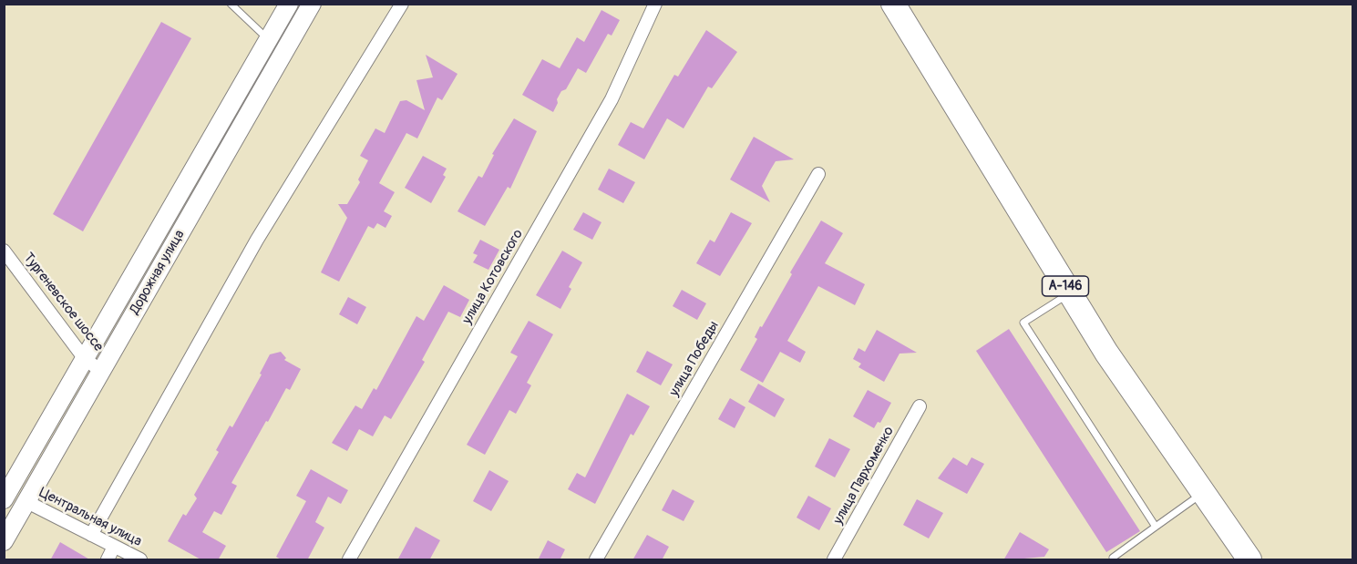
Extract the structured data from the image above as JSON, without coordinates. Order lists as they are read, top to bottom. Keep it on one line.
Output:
{"streets":{"highway":["А-146"],"main road":["Дорожная улица"],"street":["улица Котовского","Тургеневское шоссе","улица Победы","улица Пархоменко","Центральная улица"]},"crossings":[["Дорожная улица","Тургеневское шоссе"],["Дорожная улица","Центральная улица"]]}
